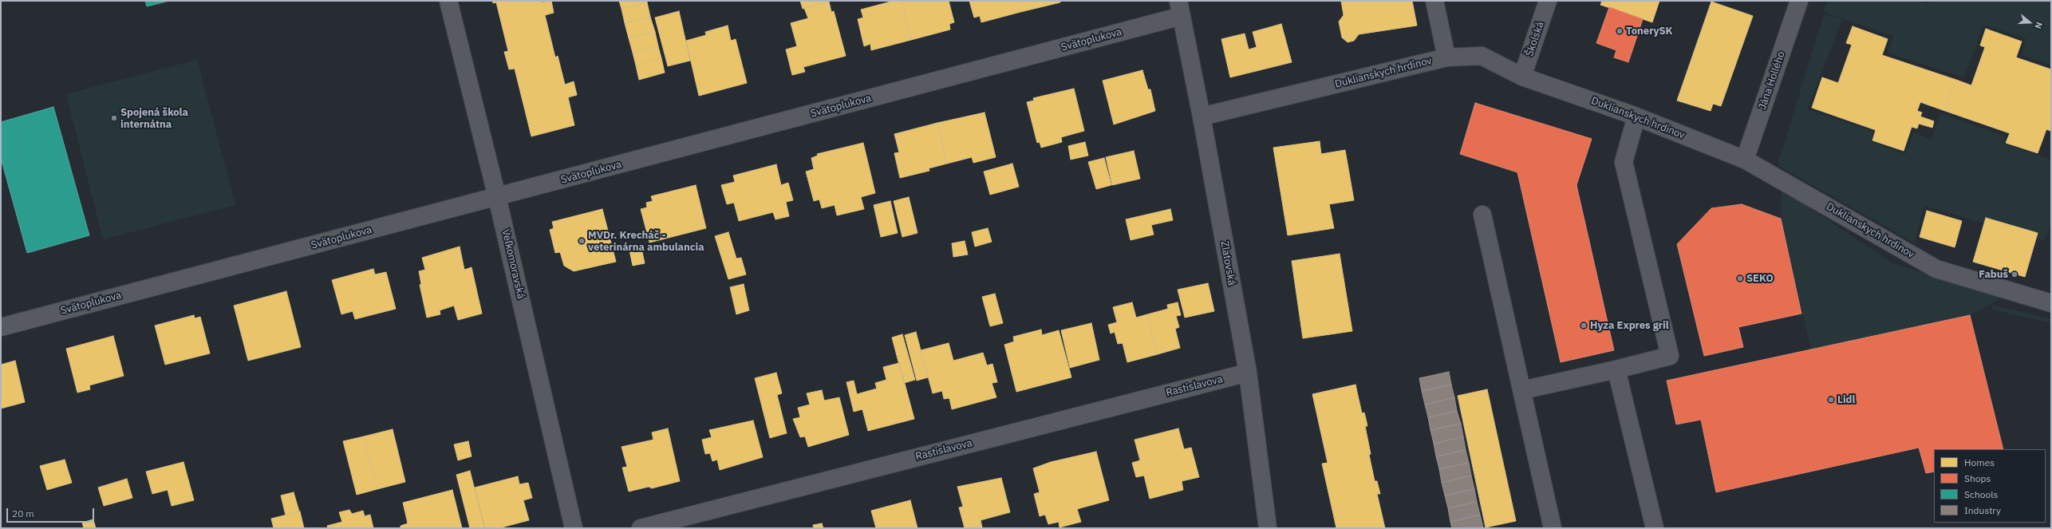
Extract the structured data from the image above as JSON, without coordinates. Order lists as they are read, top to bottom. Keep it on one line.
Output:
{"streets":{"street":["Školská","Svätoplukova","Duklianskych hrdinov","Jána Hollého","Zlatovská","Veľkomoravská","Rastislavova"]},"crossings":[["Školská","Duklianskych hrdinov"],["Svätoplukova","Zlatovská"],["Svätoplukova","Veľkomoravská"],["Duklianskych hrdinov","Jána Hollého"],["Duklianskych hrdinov","Zlatovská"],["Zlatovská","Rastislavova"]],"places":["TonerySK","Spojená škola internátna","MVDr. Krecháč - veterinárna ambulancia","Fabuš","SEKO","Hyza Expres gril","Lidl"],"legend":["Homes","Shops","Schools","Industry"],"scale_bar":"20 m","north":"right"}
